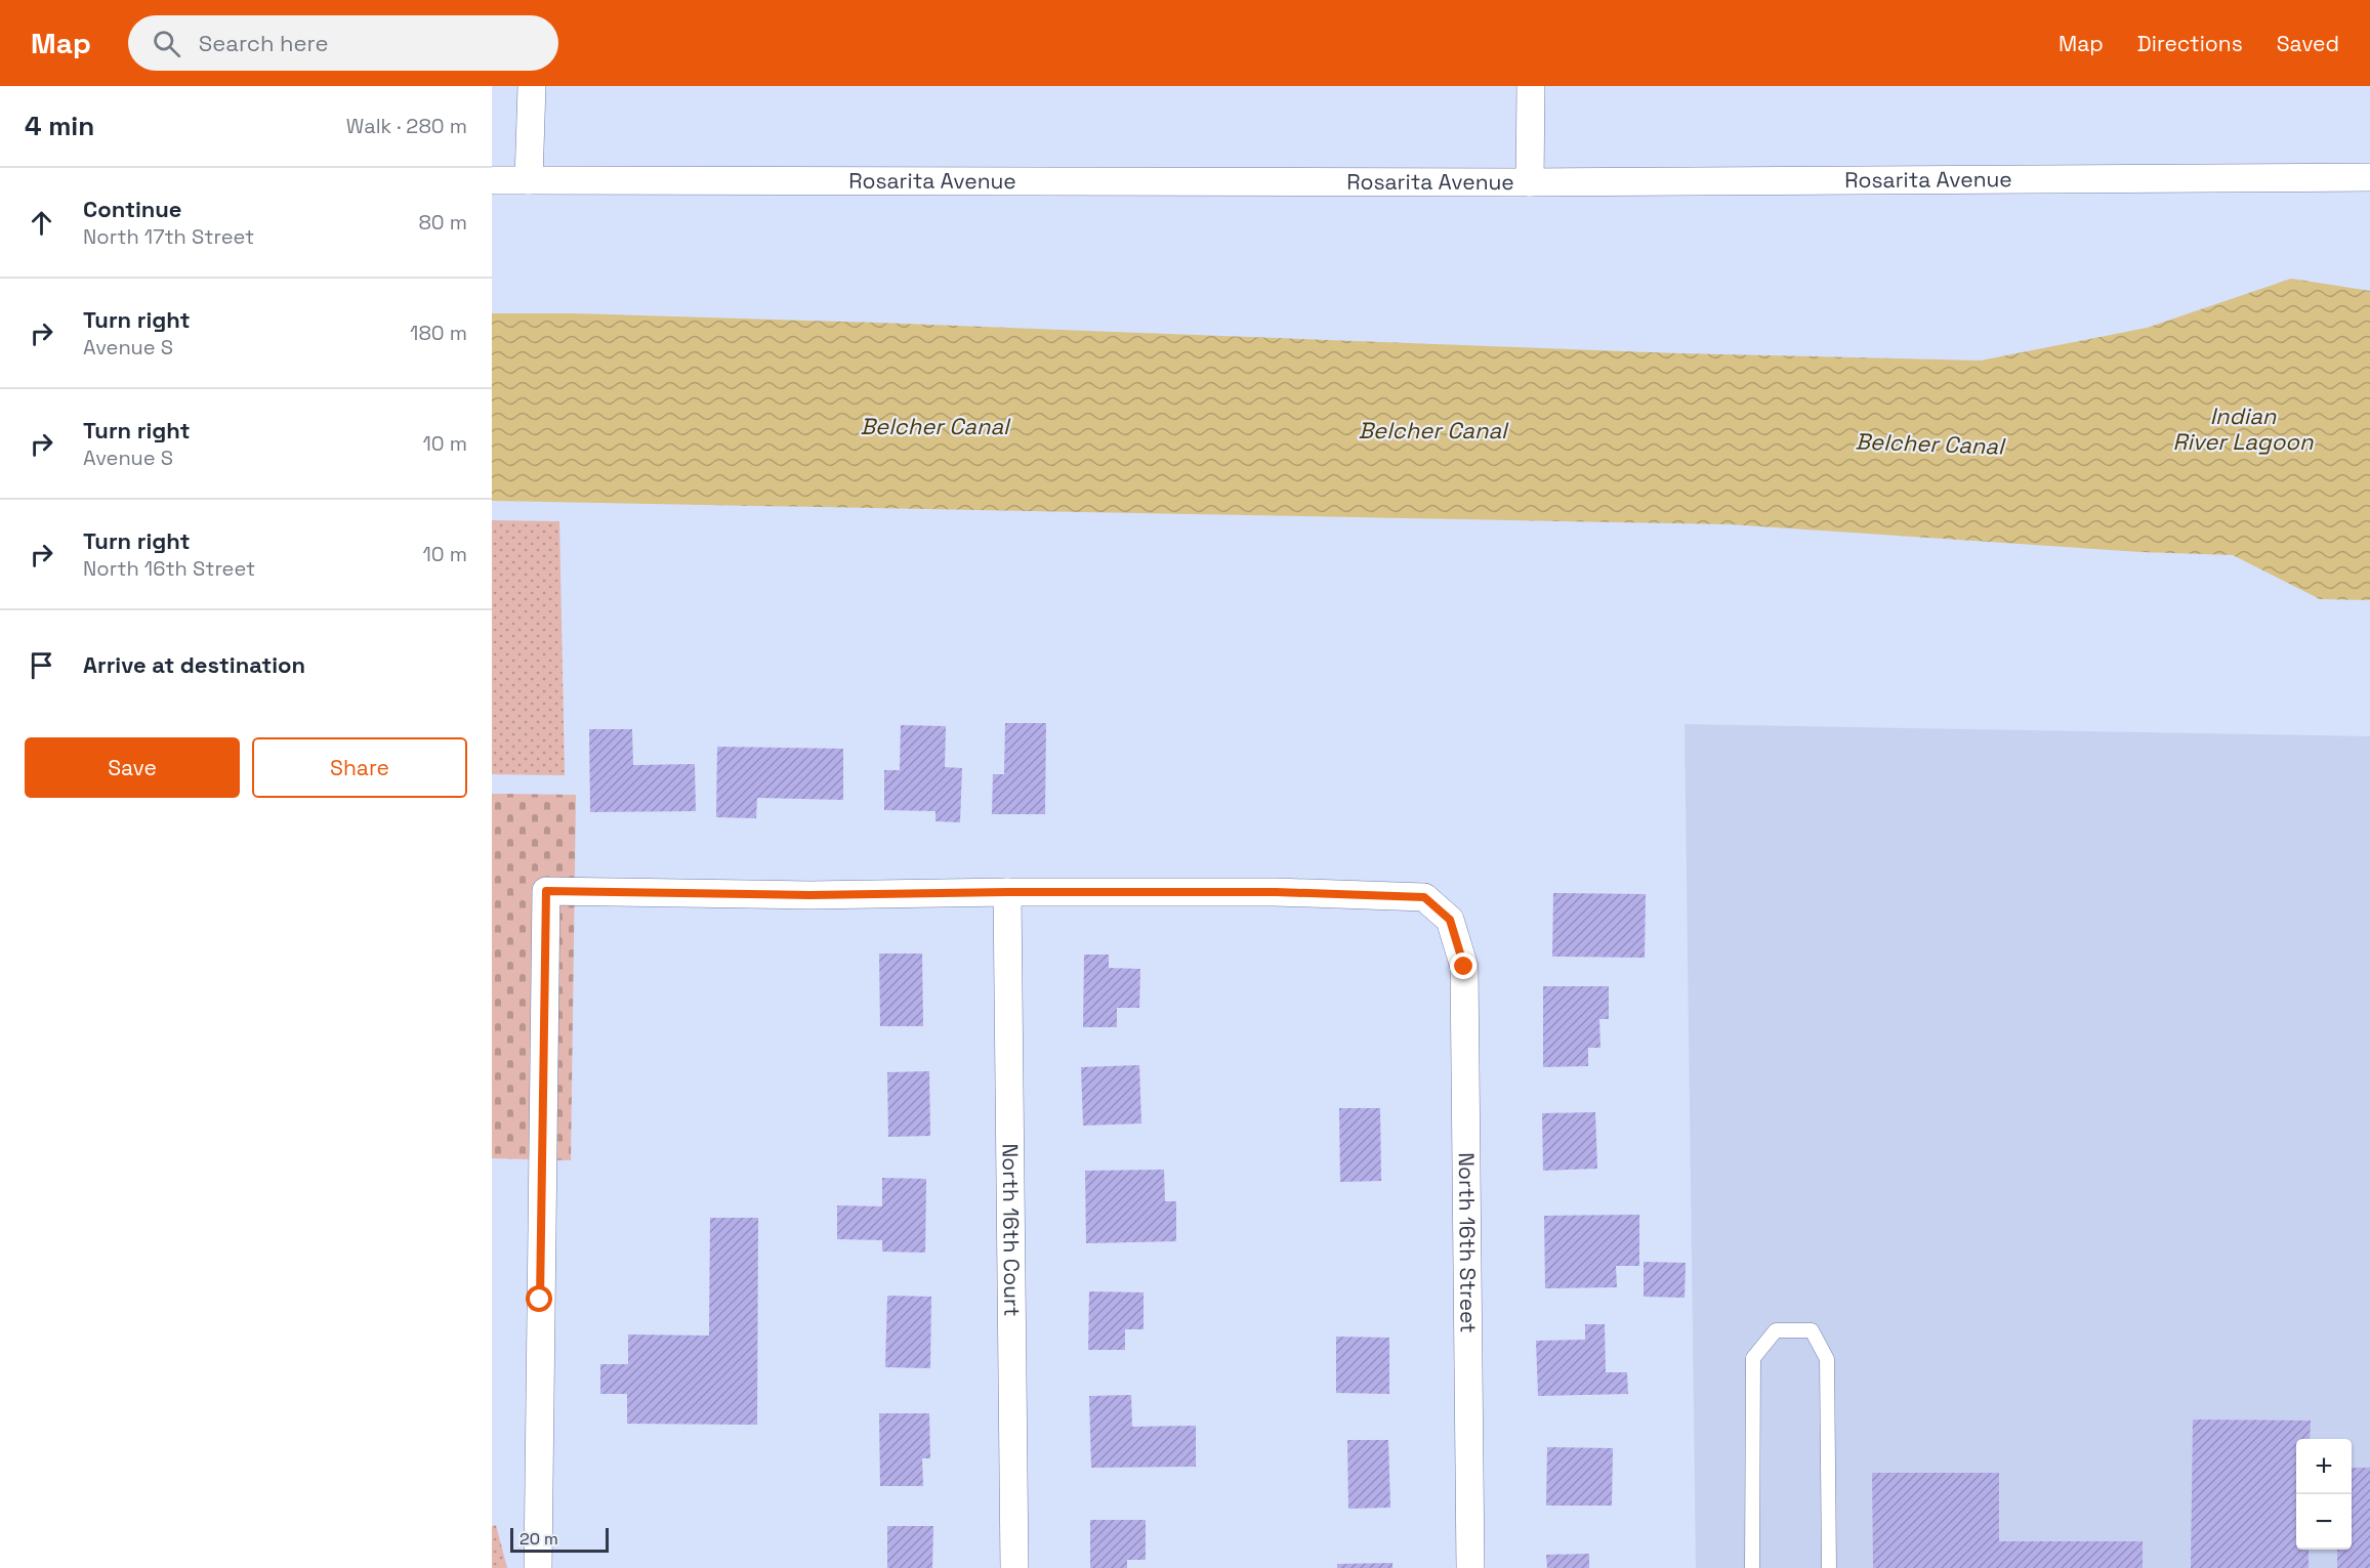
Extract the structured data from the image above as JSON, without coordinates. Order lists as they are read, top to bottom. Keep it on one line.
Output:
{"streets":{"street":["Rosarita Avenue","North 16th Court","North 16th Street"]},"crossings":[["North 16th Court","North 16th Street"]],"water":["Indian River Lagoon","Belcher Canal"],"scale_bar":"20 m","page":{"header":"Map","search":"Search here","nav":["Map","Directions","Saved"],"heading":["4 min","Walk · 280 m"],"list":[["Continue","North 17th Street","80 m"],["Turn right","Avenue S","180 m"],["Turn right","Avenue S","10 m"],["Turn right","North 16th Street","10 m"],"Arrive at destination"],"buttons":["Save","Share"],"map_buttons":["+","−"],"scale":"20 m"}}
